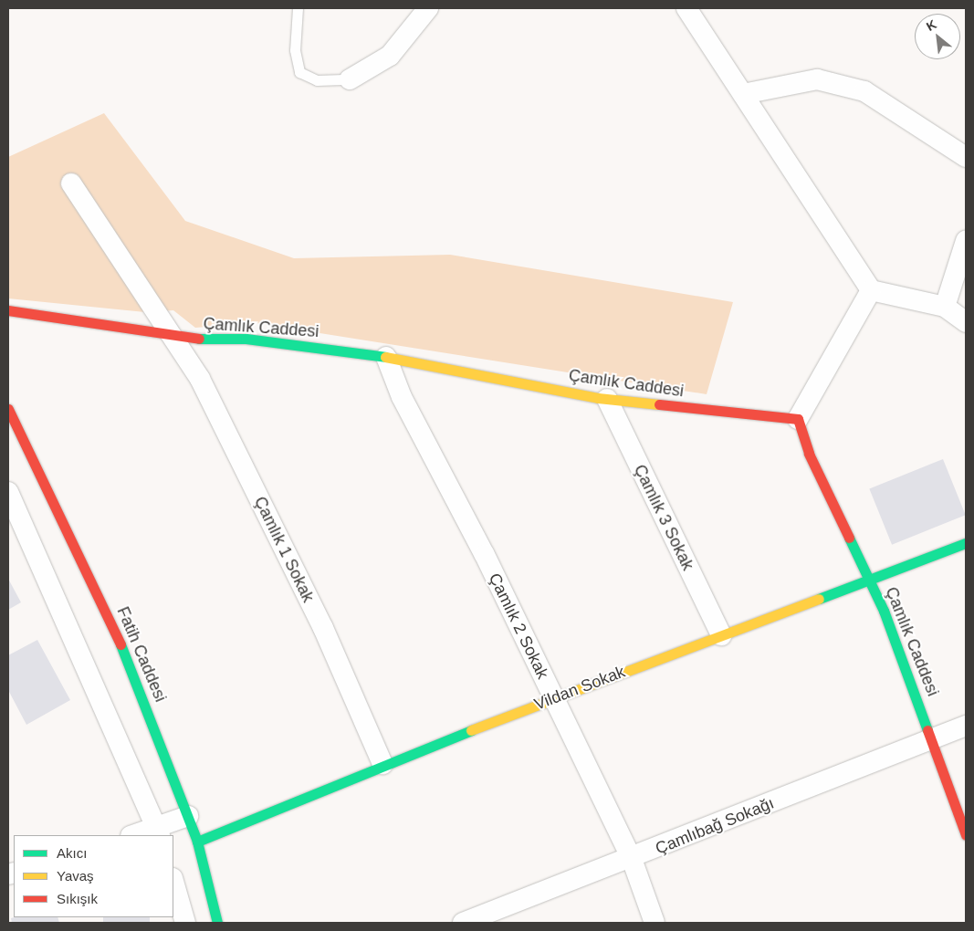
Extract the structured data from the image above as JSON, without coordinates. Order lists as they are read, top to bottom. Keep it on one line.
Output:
{"streets":{"street":["Çamlık Caddesi","Çamlık 3 Sokak","Çamlık 1 Sokak","Çamlık 2 Sokak","Fatih Caddesi","Vildan Sokak","Çamlıbağ Sokağı"]},"crossings":[["Çamlık Caddesi","Çamlık 3 Sokak"],["Çamlık Caddesi","Çamlık 1 Sokak"],["Çamlık Caddesi","Çamlık 2 Sokak"],["Çamlık Caddesi","Vildan Sokak"],["Çamlık Caddesi","Çamlıbağ Sokağı"],["Çamlık 3 Sokak","Vildan Sokak"],["Çamlık 1 Sokak","Vildan Sokak"],["Çamlık 2 Sokak","Vildan Sokak"],["Çamlık 2 Sokak","Çamlıbağ Sokağı"],["Fatih Caddesi","Vildan Sokak"]],"legend":["Akıcı","Yavaş","Sıkışık"],"north":"top left"}
